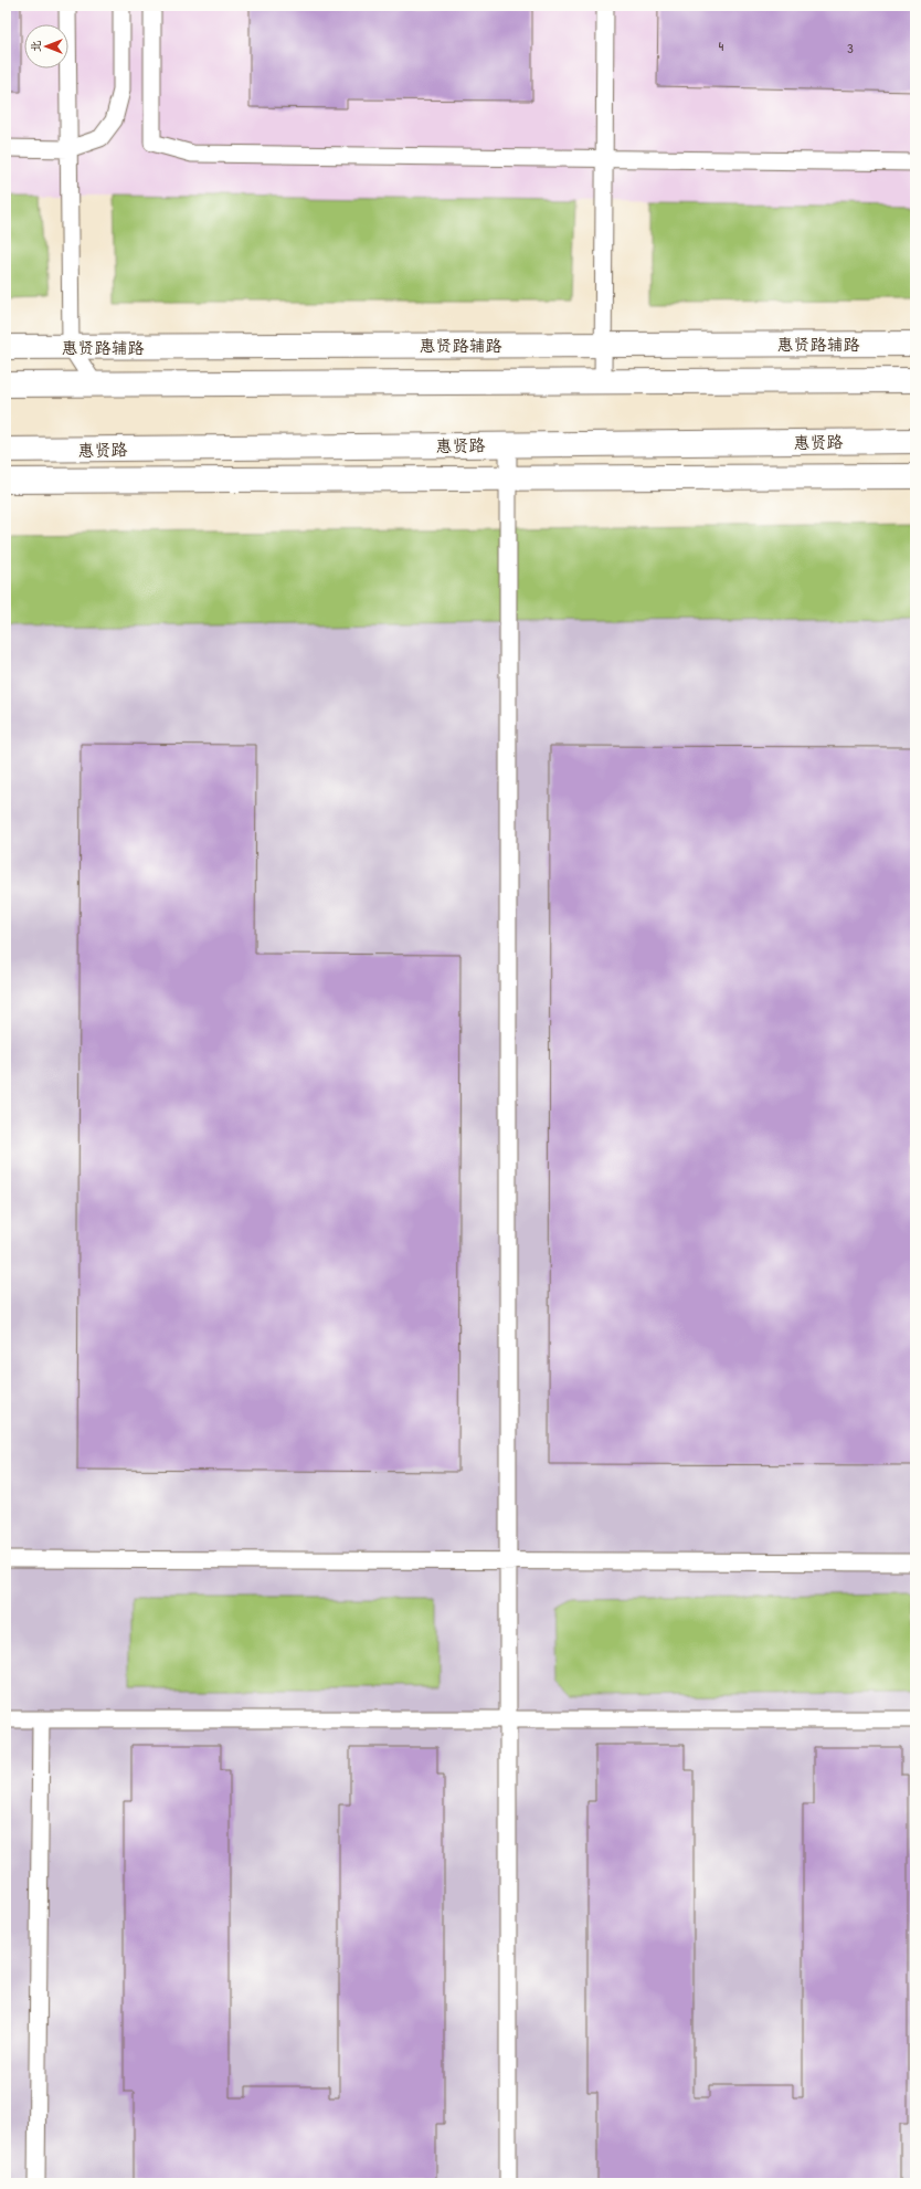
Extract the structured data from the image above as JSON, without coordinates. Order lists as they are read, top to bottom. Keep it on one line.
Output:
{"streets":{"main road":["惠贤路辅路","惠贤路"]},"house_numbers":["4","3"],"north":"left"}
